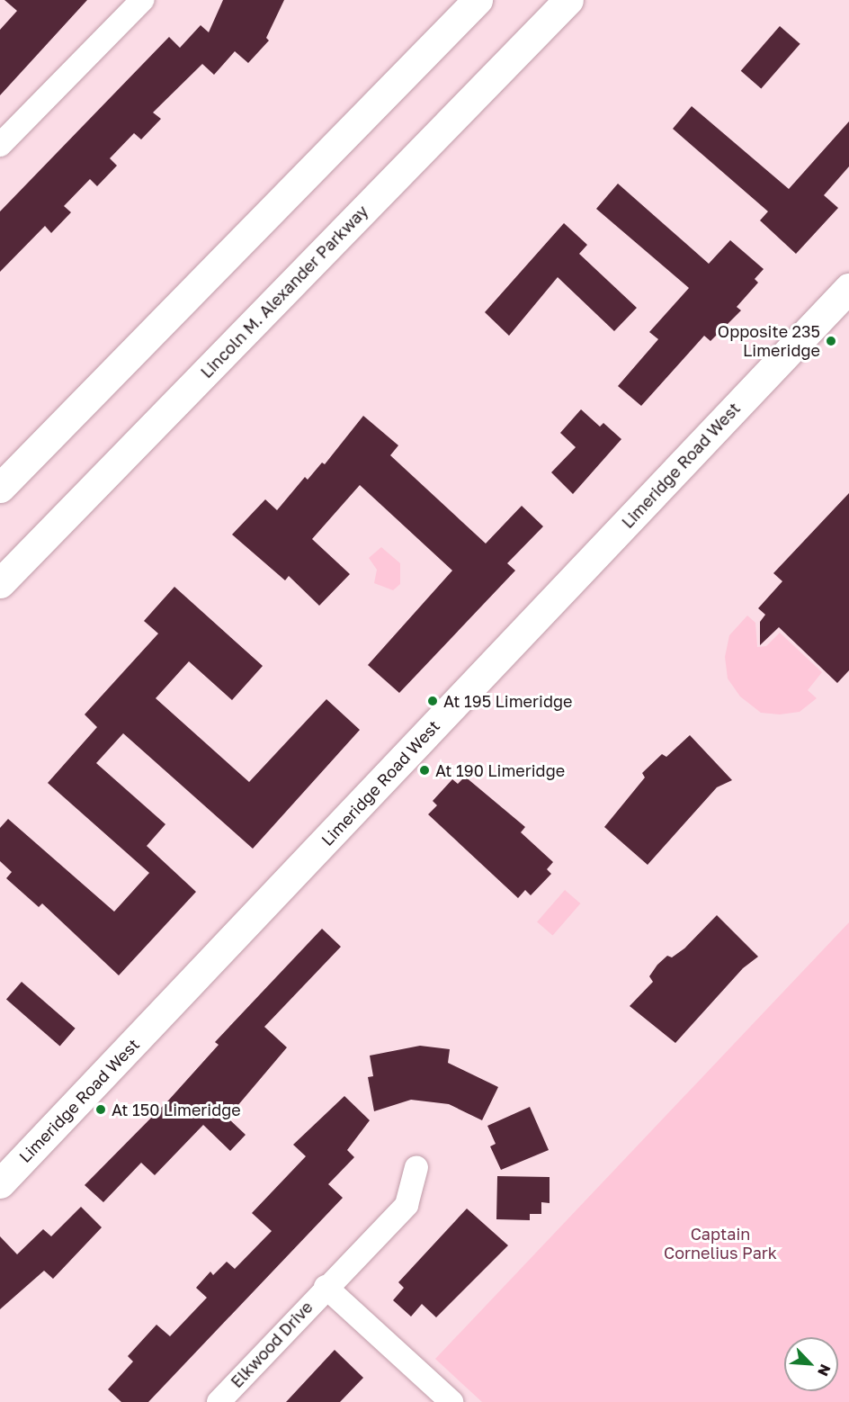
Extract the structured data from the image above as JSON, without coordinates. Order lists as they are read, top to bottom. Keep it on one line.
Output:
{"streets":{"main road":["Lincoln M. Alexander Parkway","Limeridge Road West"],"street":["Elkwood Drive"]},"parks":["Captain Cornelius Park"],"places":["Opposite 235 Limeridge","At 195 Limeridge","At 190 Limeridge","At 150 Limeridge"],"north":"bottom right"}
